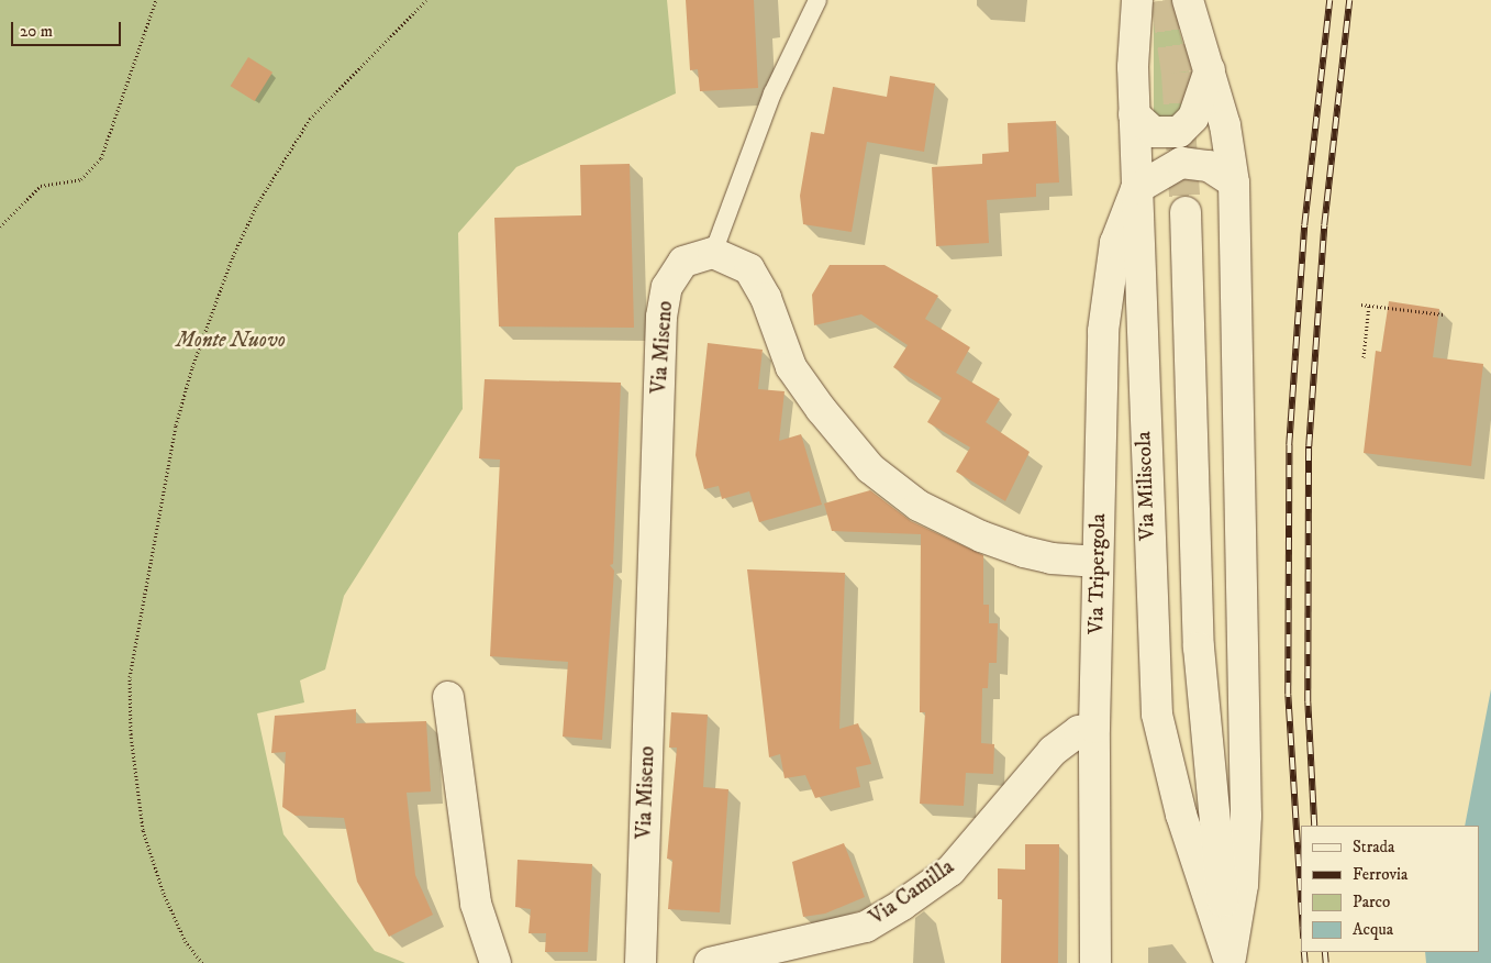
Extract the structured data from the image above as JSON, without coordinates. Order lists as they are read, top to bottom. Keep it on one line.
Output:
{"streets":{"street":["Via Miseno","Via Miliscola","Via Tripergola","Via Camilla"]},"crossings":[["Via Miliscola","Via Tripergola"],["Via Tripergola","Via Camilla"]],"parks":["Monte Nuovo"],"legend":["Strada","Ferrovia","Parco","Acqua"],"scale_bar":"20 m"}
